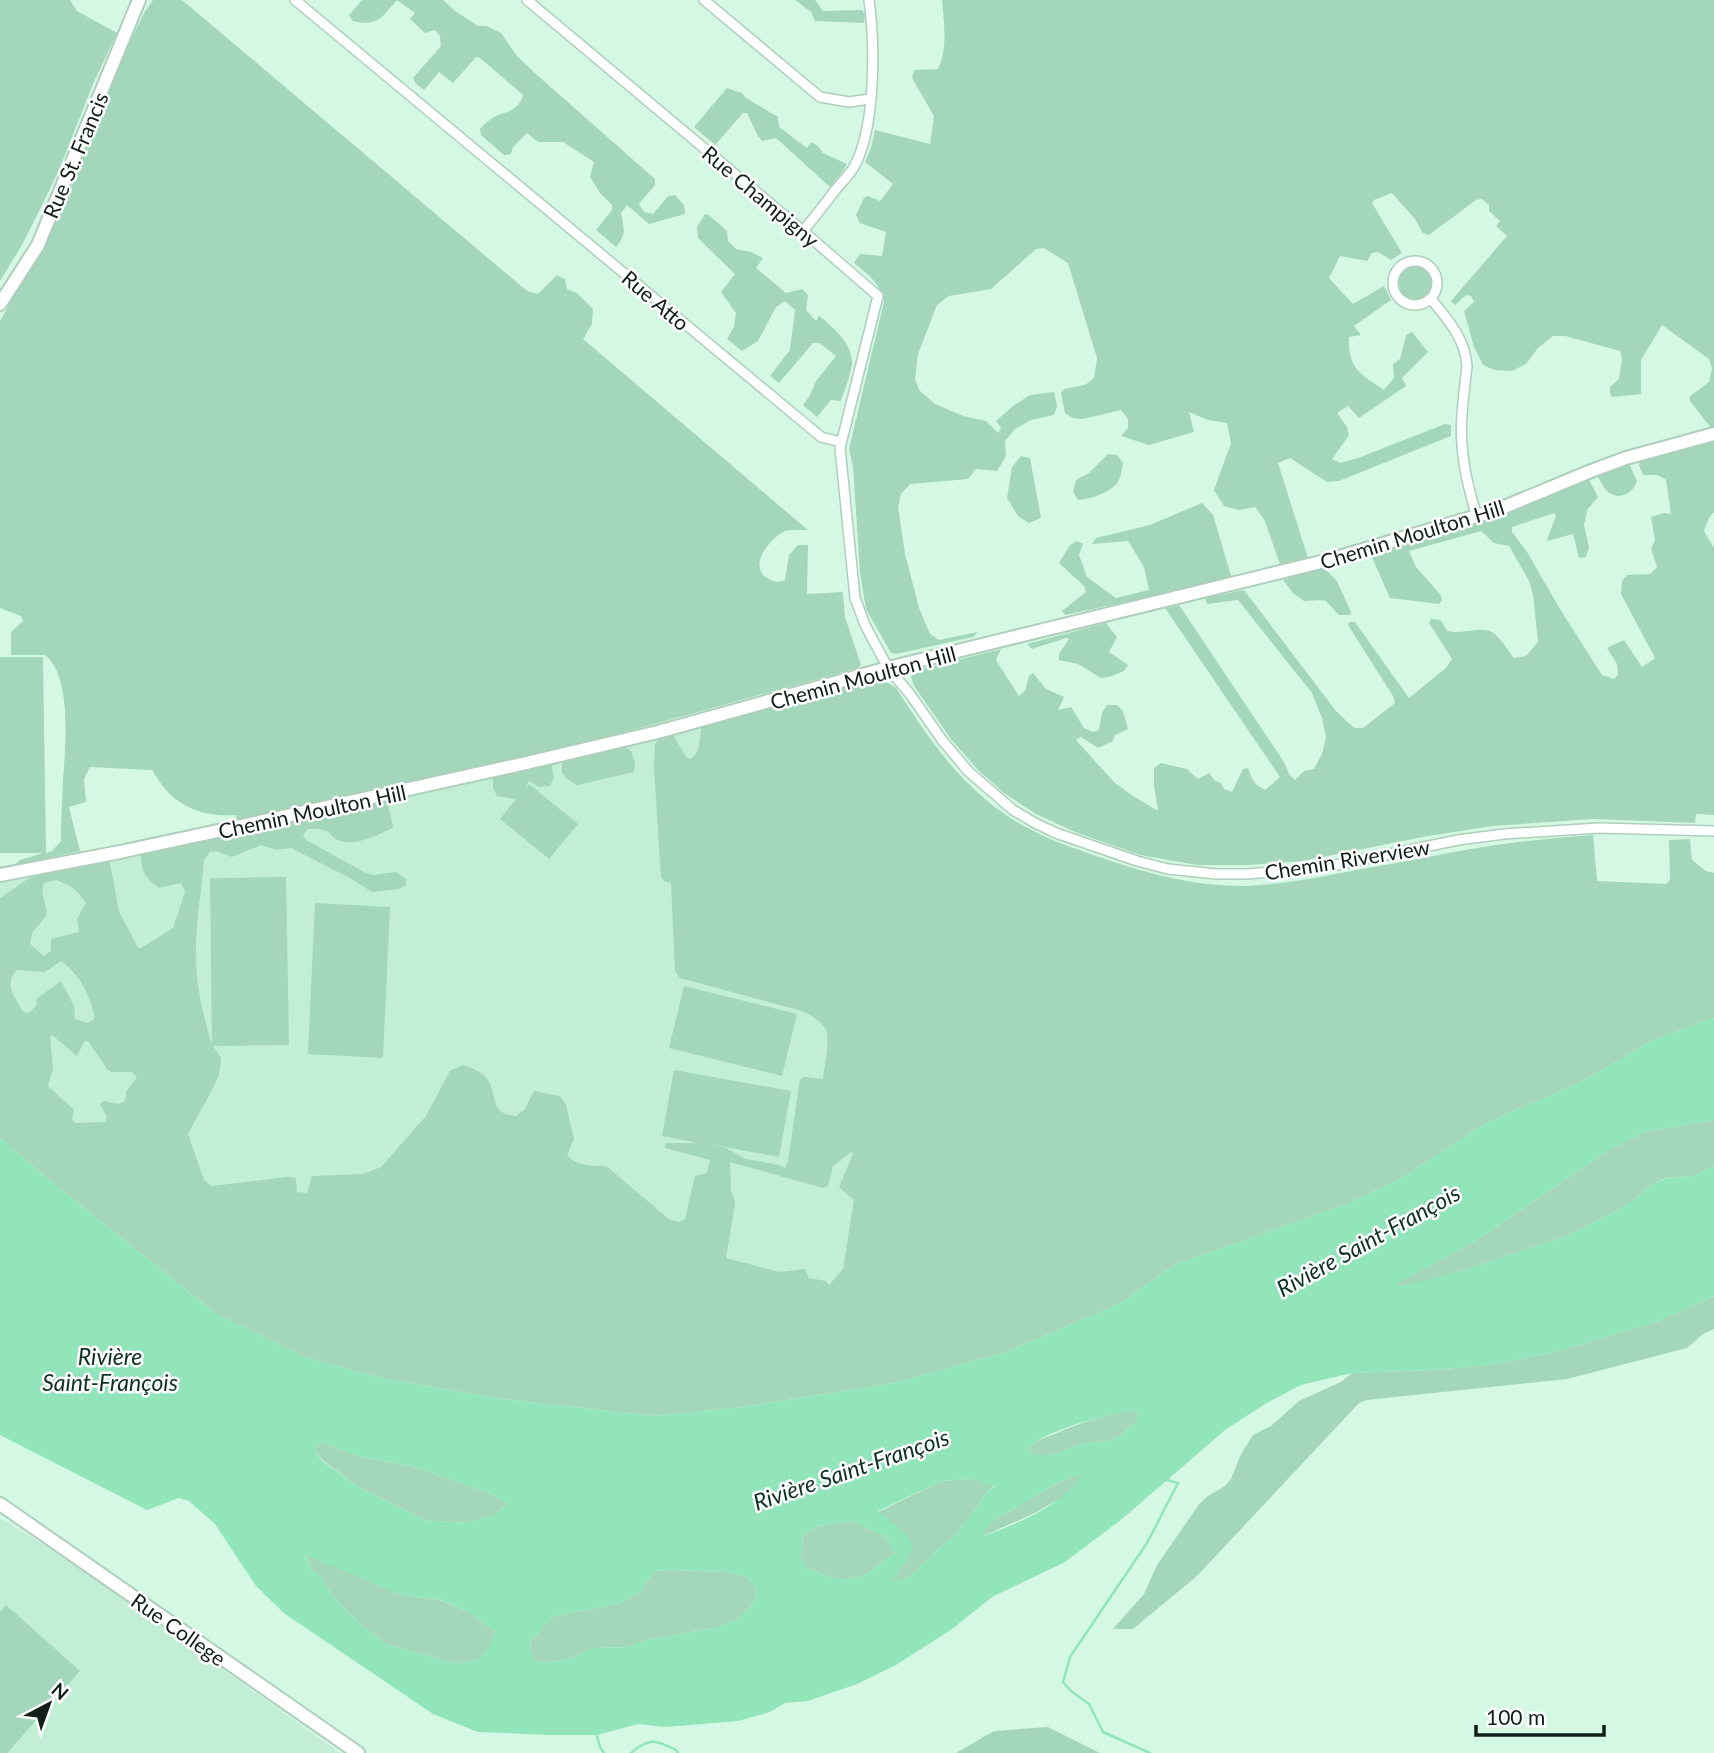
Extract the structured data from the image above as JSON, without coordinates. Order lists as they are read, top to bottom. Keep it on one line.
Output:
{"streets":{"street":["Rue St. Francis","Rue Champigny","Rue Atto","Chemin Moulton Hill","Chemin Riverview","Rue College"]},"crossings":[["Rue Champigny","Rue Atto"],["Chemin Moulton Hill","Chemin Riverview"]],"water":["Rivière Saint-François"],"scale_bar":"100 m","north":"top right"}
